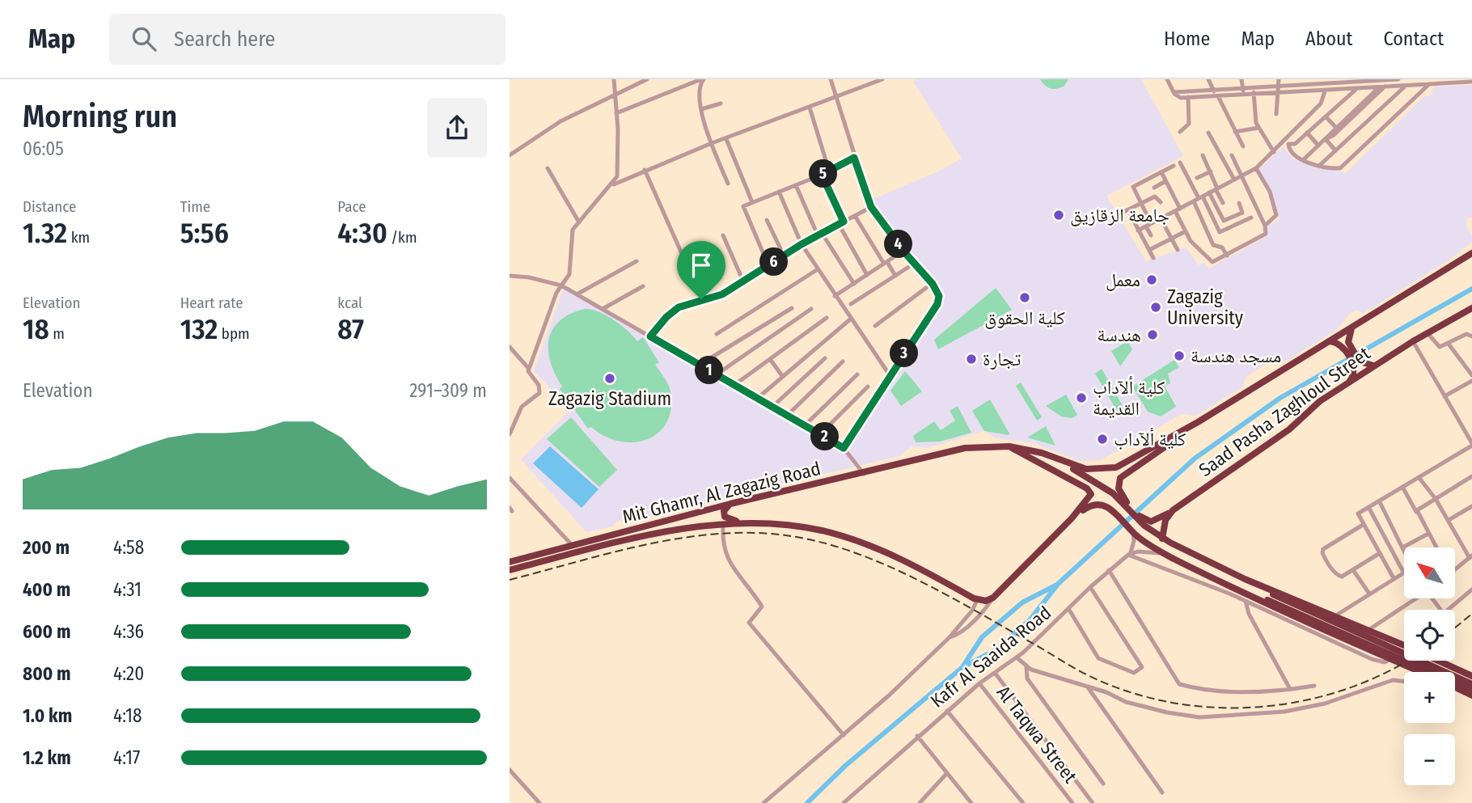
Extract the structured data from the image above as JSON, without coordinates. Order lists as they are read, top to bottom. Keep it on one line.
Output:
{"streets":{"highway":["Saad Pasha Zaghloul Street","Mit Ghamr, Al Zagazig Road"],"street":["Kafr Al Saaida Road","Al Taqwa Street"]},"crossings":[["Kafr Al Saaida Road","Al Taqwa Street"]],"places":["جامعة الزقازيق","معمل","كلية الحقوق","Zagazig University","هندسة","مسجد هندسة","تجارة","Zagazig Stadium","كلية ألآداب القديمة","كلية ألآداب"],"north":"top left","page":{"header":"Map","search":"Search here","nav":["Home","Map","About","Contact"],"heading":["Morning run","06:05"],"pins":["5","4","6","3","1","2"],"stats":[["Distance","1.32 km"],["Time","5:56"],["Pace","4:30 /km"],["Elevation","18 m"],["Heart rate","132 bpm"],["kcal","87"]],"chart":["Elevation","291–309 m"],"list":[{"name":"200 m","note":"4:58"},{"name":"400 m","note":"4:31"},{"name":"600 m","note":"4:36"},{"name":"800 m","note":"4:20"},{"name":"1.0 km","note":"4:18"},{"name":"1.2 km","note":"4:17"}],"map_buttons":["+","−"]}}
